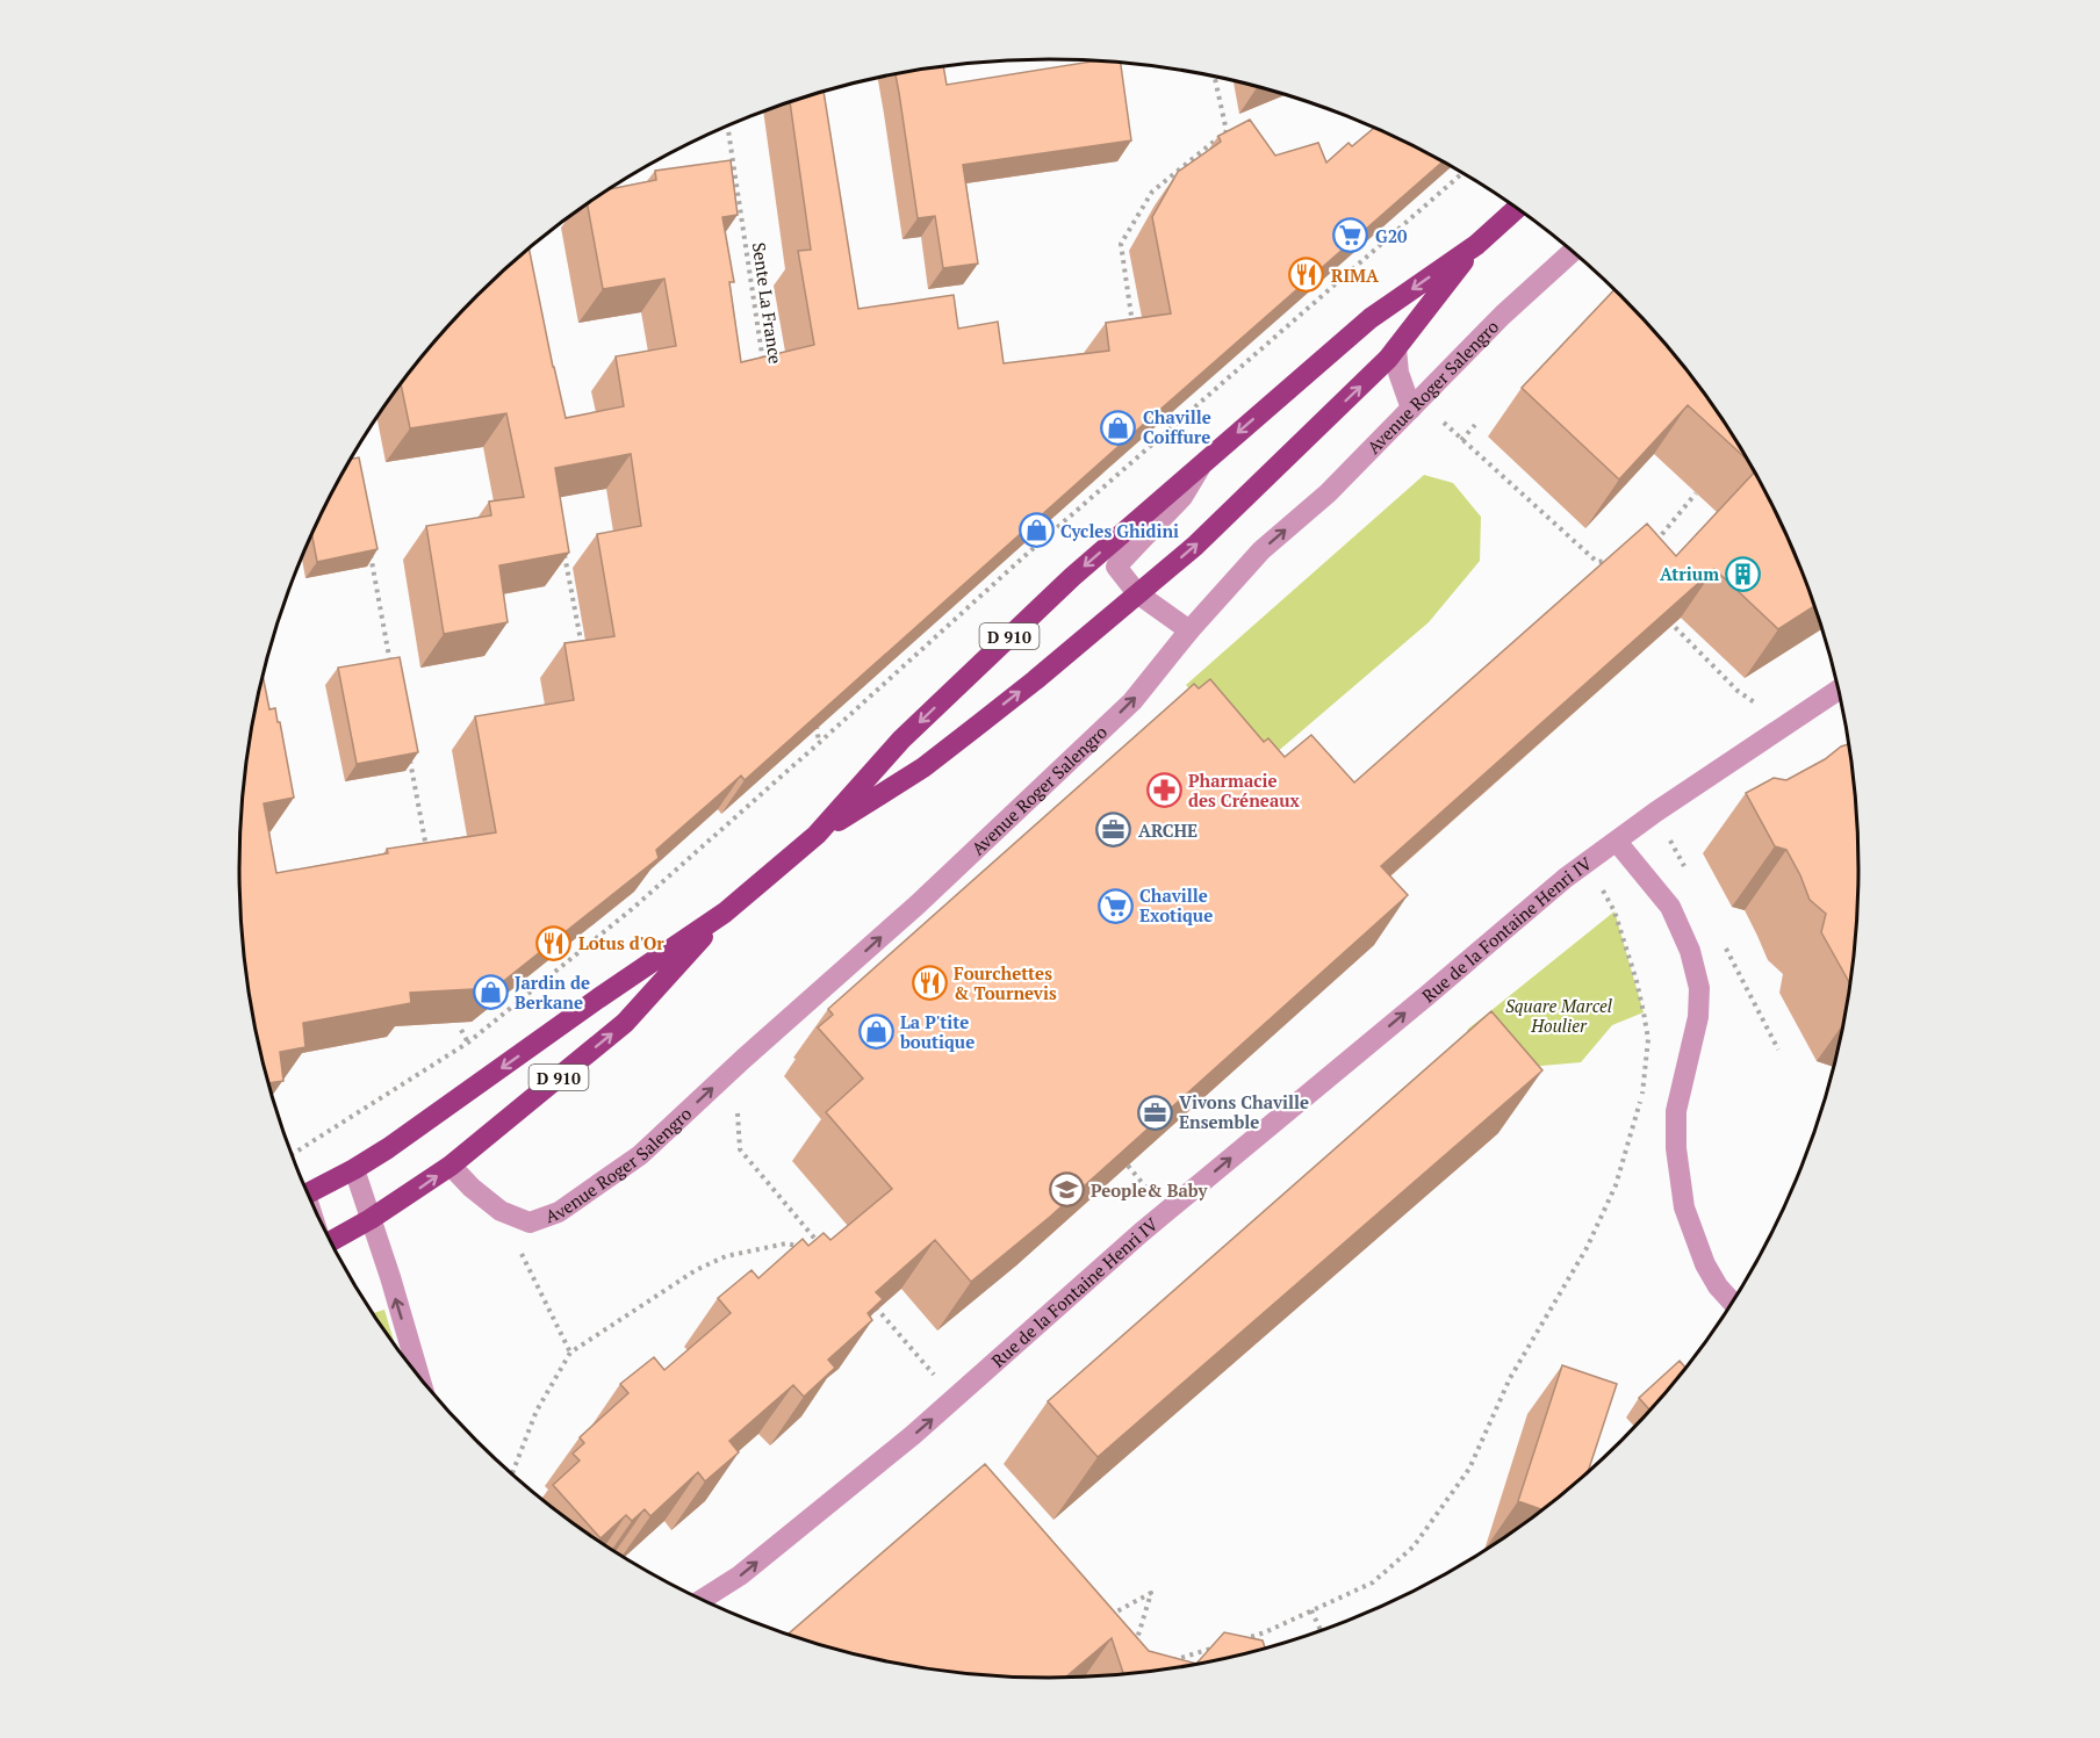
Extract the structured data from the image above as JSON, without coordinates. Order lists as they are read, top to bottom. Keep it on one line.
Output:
{"streets":{"main road":["D 910"],"street":["Avenue Roger Salengro","Rue de la Fontaine Henri IV"],"path":["Sente La France"]},"crossings":[["Avenue Roger Salengro","D 910"]],"one_way":["Avenue Roger Salengro","Rue de la Fontaine Henri IV"],"parks":["Square Marcel Houlier"],"places":{"supermarket":["G20","Chaville Exotique"],"restaurant":["RIMA","Lotus d'Or","Fourchettes & Tournevis"],"shop":["Chaville Coiffure","Cycles Ghidini","Jardin de Berkane","La P'tite boutique"],"building":["Atrium"],"pharmacy":["Pharmacie des Créneaux"],"office":["ARCHE","Vivons Chaville Ensemble"],"school or university":["People& Baby"]}}
